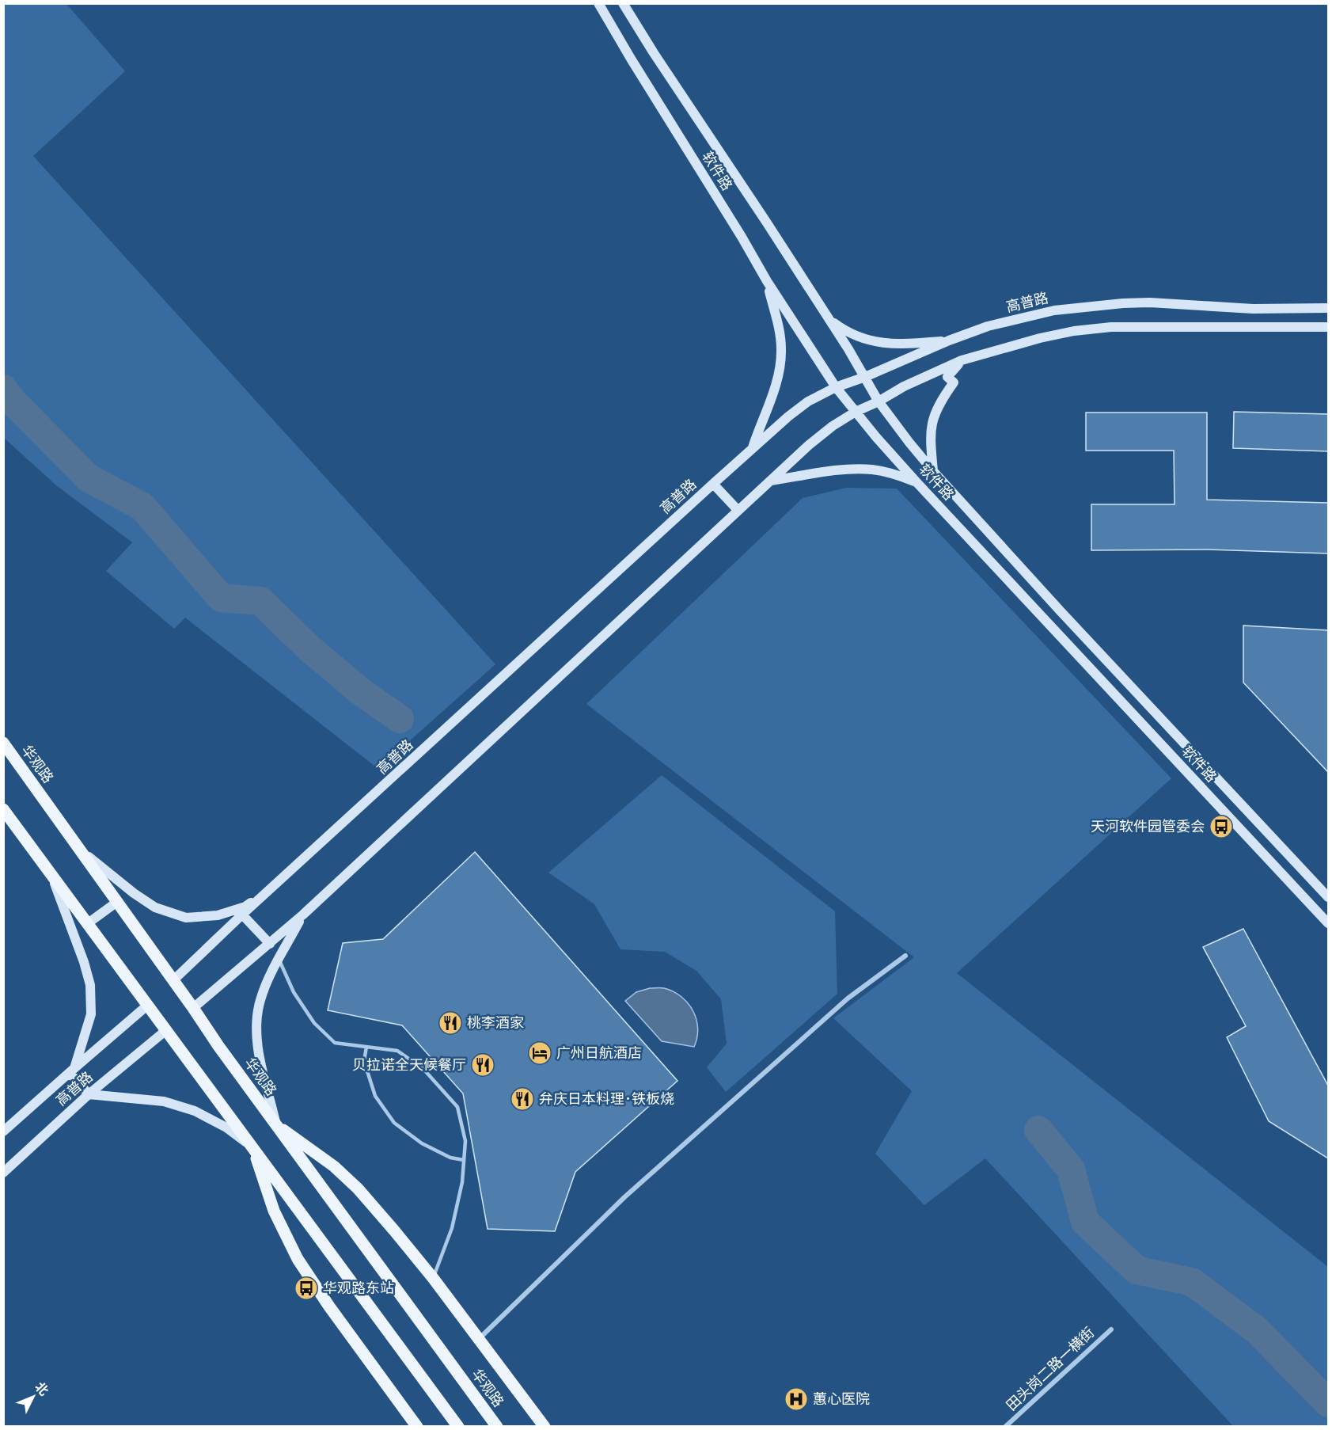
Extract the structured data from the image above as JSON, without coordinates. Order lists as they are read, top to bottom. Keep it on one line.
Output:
{"streets":{"main road":["华观路"],"street":["软件路","高普路","田头岗二路一横街"]},"crossings":[["软件路","高普路"],["高普路","华观路"]],"places":{"bus stop":["天河软件园管委会","华观路东站"],"restaurant":["桃李酒家","贝拉诺全天候餐厅","弁庆日本料理･铁板烧"],"hotel":["广州日航酒店"],"hospital":["蕙心医院"]},"north":"top right"}
